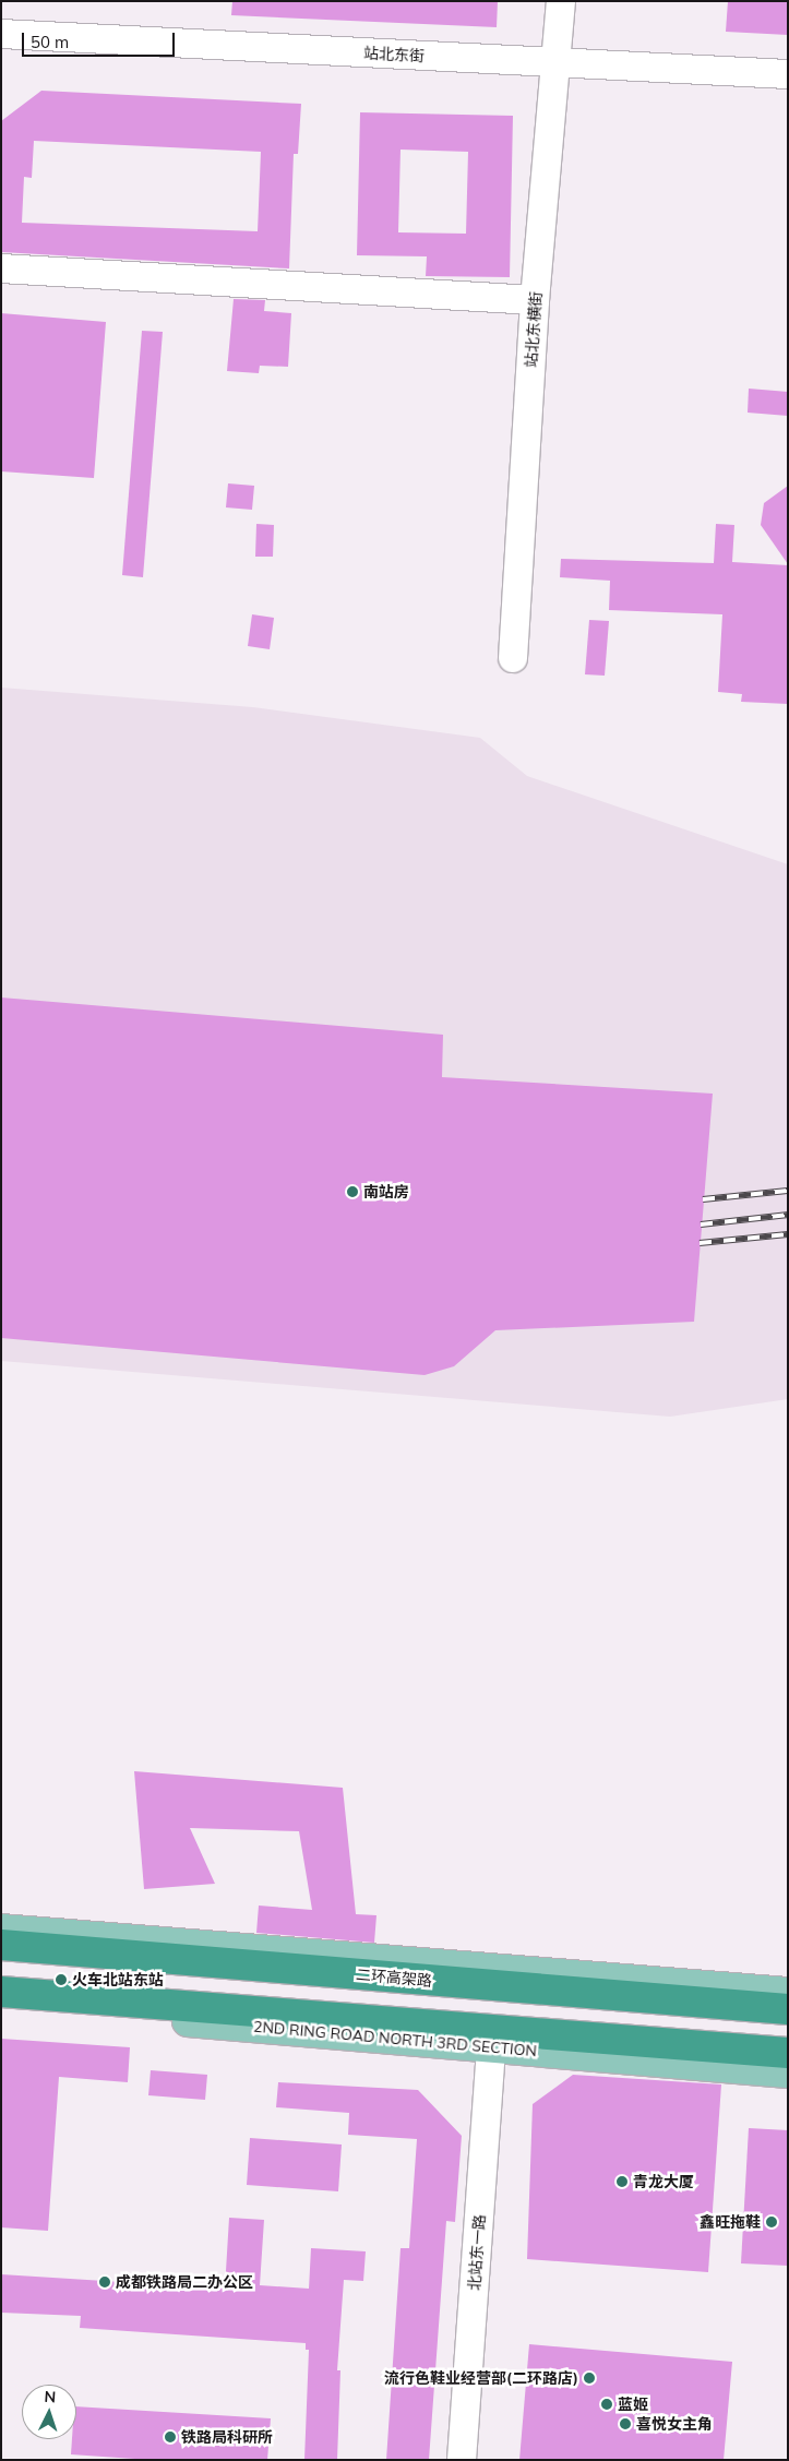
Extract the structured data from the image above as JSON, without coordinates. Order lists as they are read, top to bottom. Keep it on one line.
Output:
{"streets":{"highway":["二环高架路"],"main road":["2ND RING ROAD NORTH 3RD SECTION"],"street":["站北东街","站北东横街","北站东一路"]},"crossings":[["站北东街","站北东横街"],["2ND RING ROAD NORTH 3RD SECTION","北站东一路"]],"places":["南站房","火车北站东站","青龙大厦","鑫旺拖鞋","成都铁路局二办公区","流行色鞋业经营部(二环路店)","蓝姬","喜悦女主角","铁路局科研所"],"scale_bar":"50 m","north":"top"}
